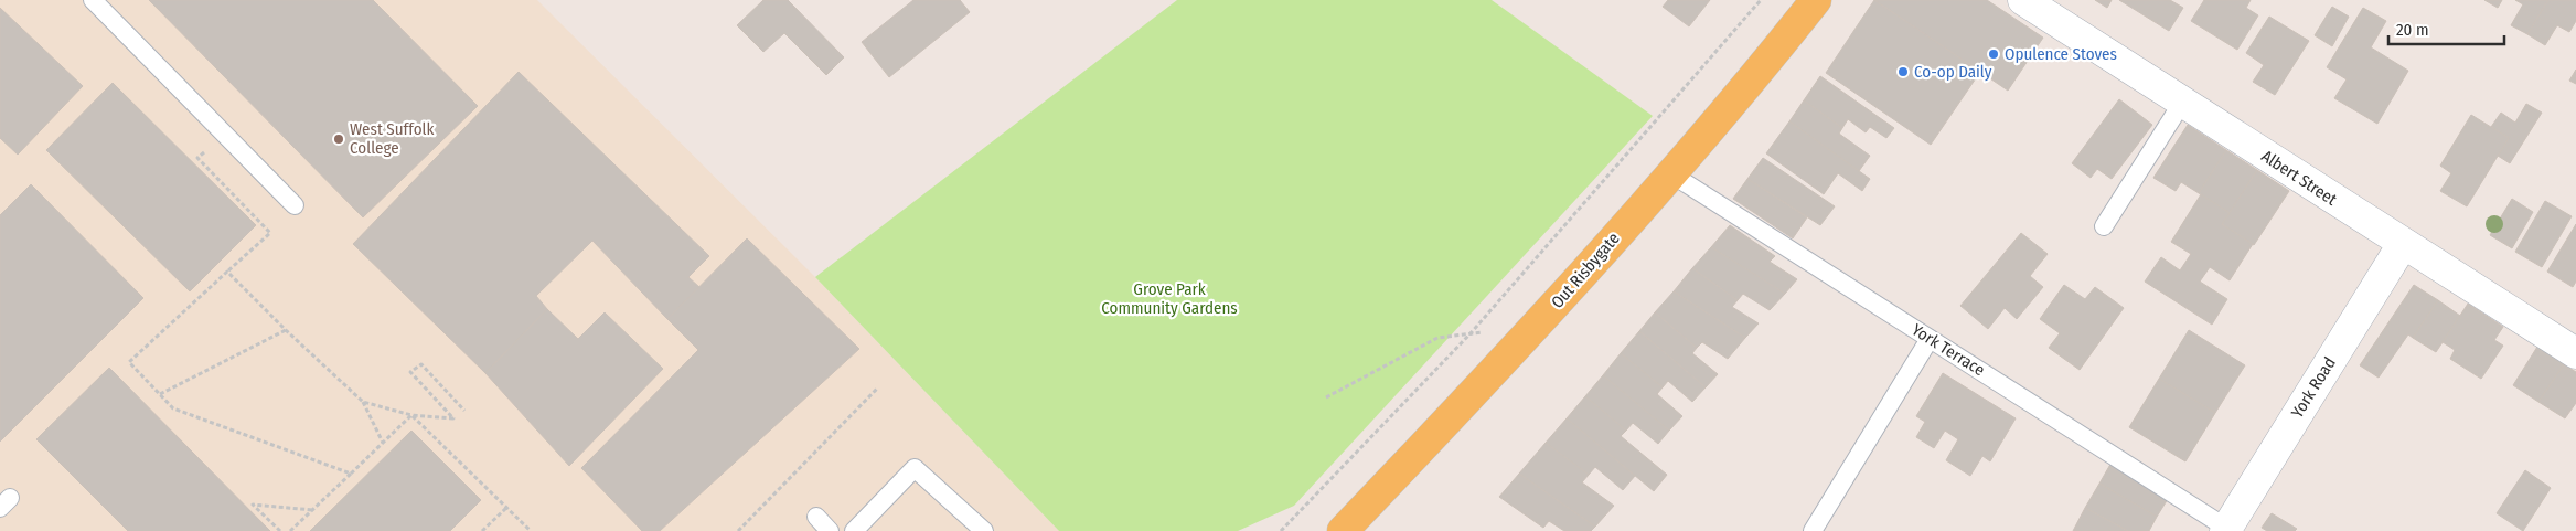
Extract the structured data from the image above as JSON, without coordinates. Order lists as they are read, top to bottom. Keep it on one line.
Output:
{"streets":{"main road":["Out Risbygate"],"street":["Albert Street","York Road"],"lane":["York Terrace"]},"crossings":[["Albert Street","York Road"],["Out Risbygate","York Terrace"],["York Terrace","York Road"]],"parks":["Grove Park Community Gardens"],"places":["Opulence Stoves","Co-op Daily","West Suffolk College"],"scale_bar":"20 m"}
